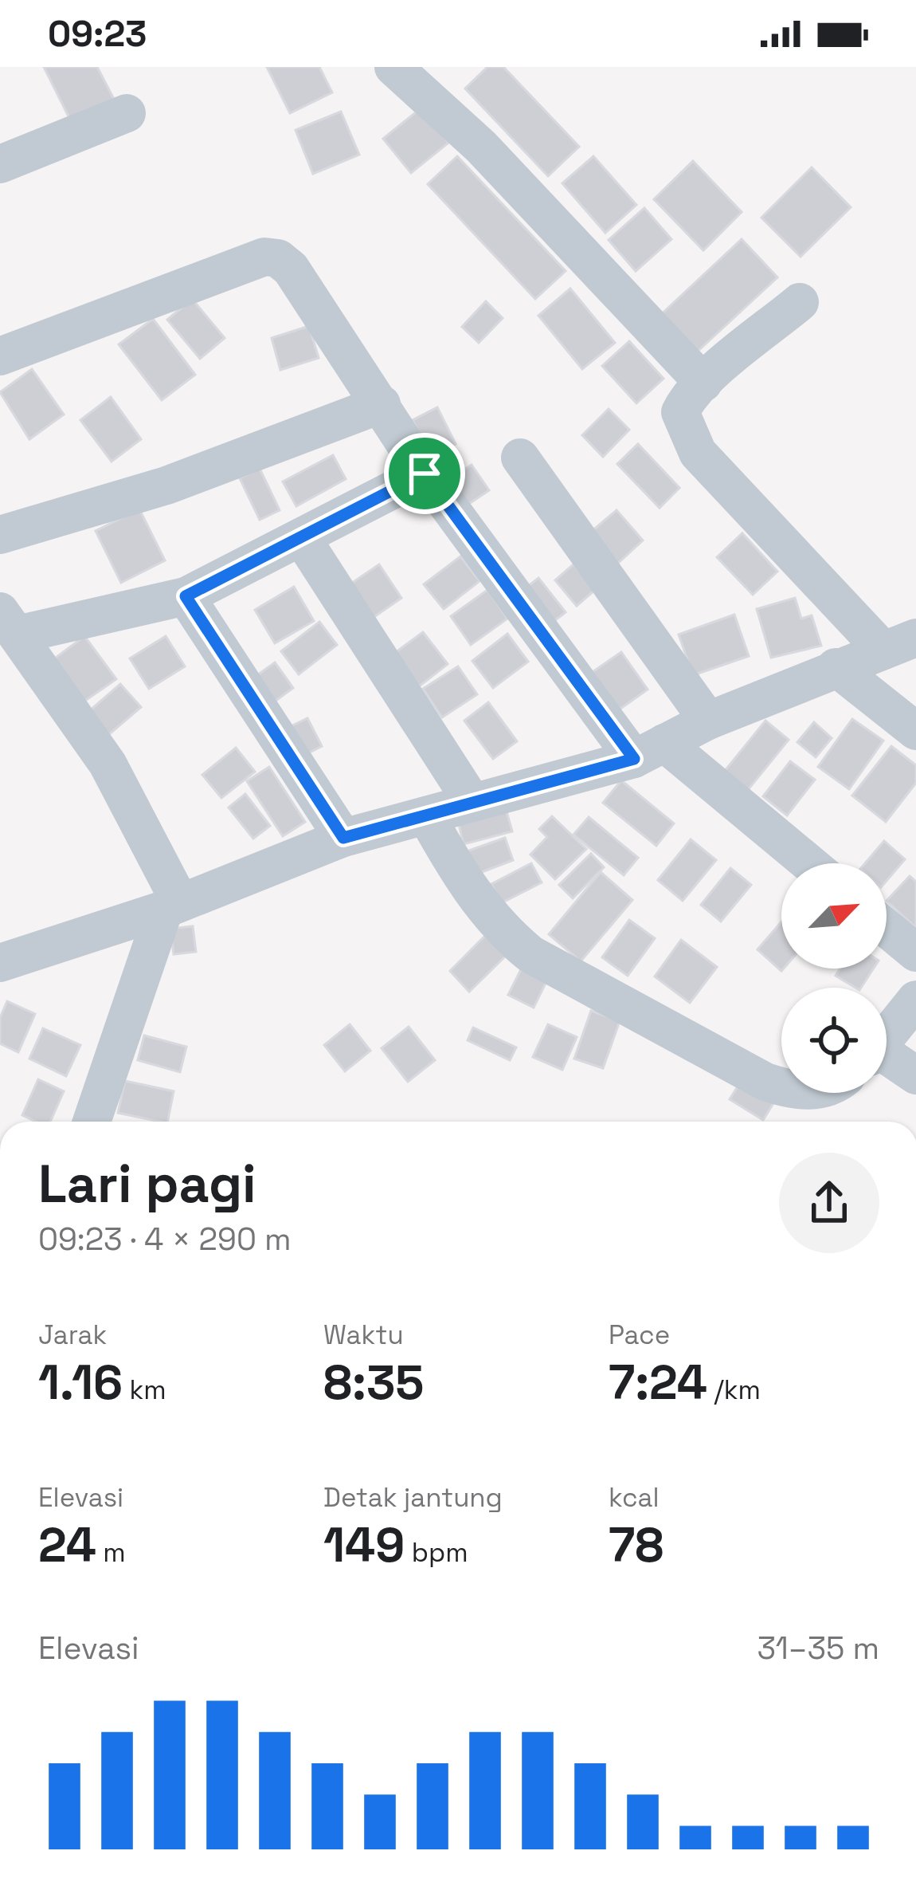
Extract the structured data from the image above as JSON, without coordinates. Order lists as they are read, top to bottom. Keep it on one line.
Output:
{"north":"top right","page":{"status":"09:23","heading":["Lari pagi","09:23 · 4 × 290 m"],"stats":[["Jarak","1.16 km"],["Waktu","8:35"],["Pace","7:24 /km"],["Elevasi","24 m"],["Detak jantung","149 bpm"],["kcal","78"]],"chart":["Elevasi","31–35 m"]}}
